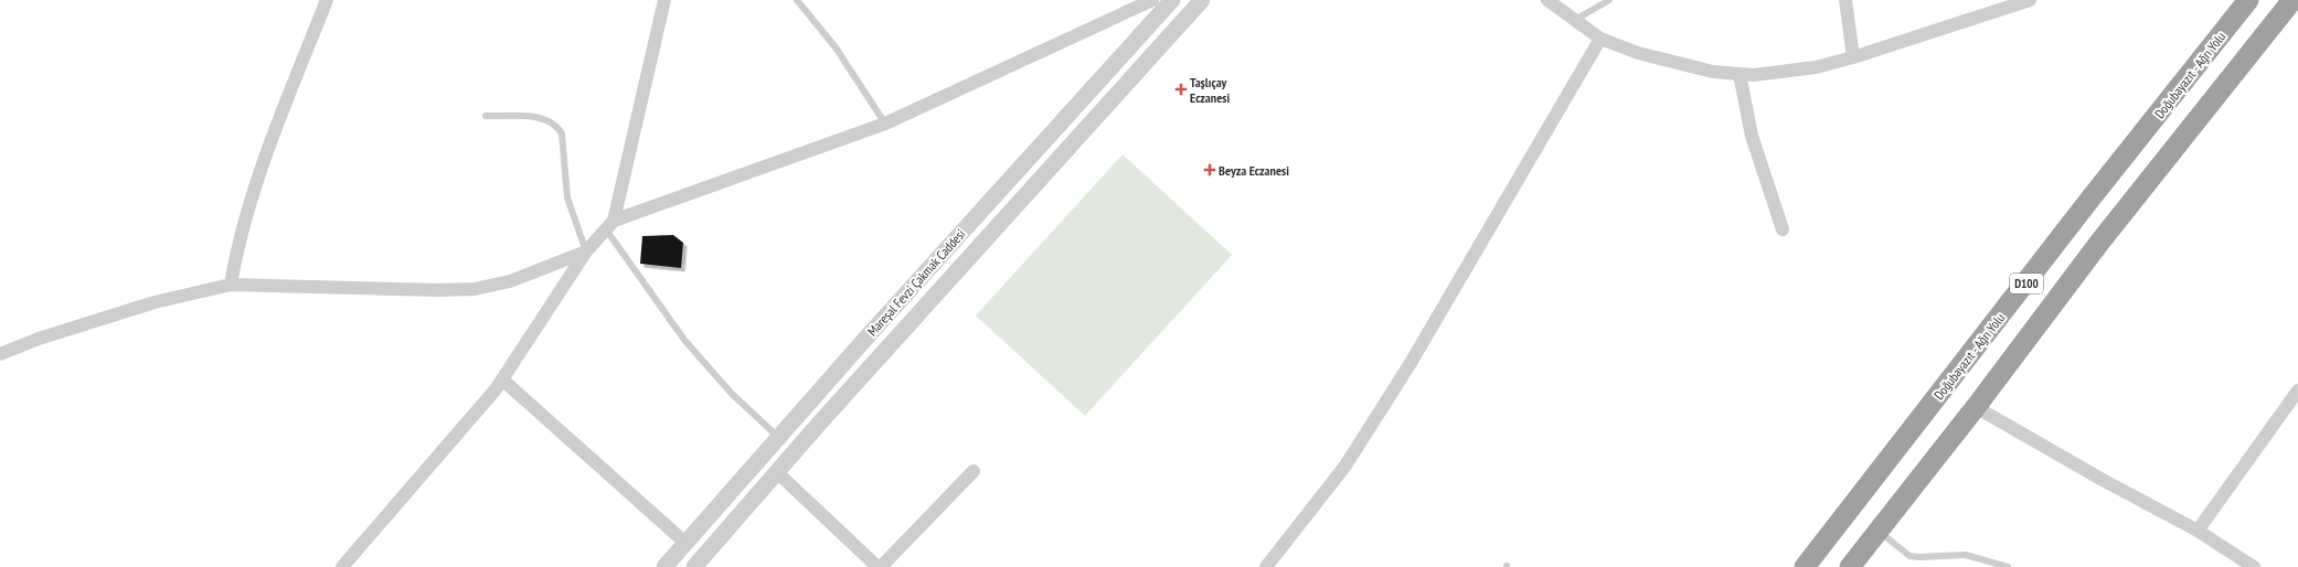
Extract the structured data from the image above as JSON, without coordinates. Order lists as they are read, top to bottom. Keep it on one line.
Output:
{"streets":{"highway":["Doğubayazıt - Ağrı Yolu","D100"],"street":["Mareşal Fevzi Çakmak Caddesi"]},"places":{"health":["Taşlıçay Eczanesi","Beyza Eczanesi"]}}
